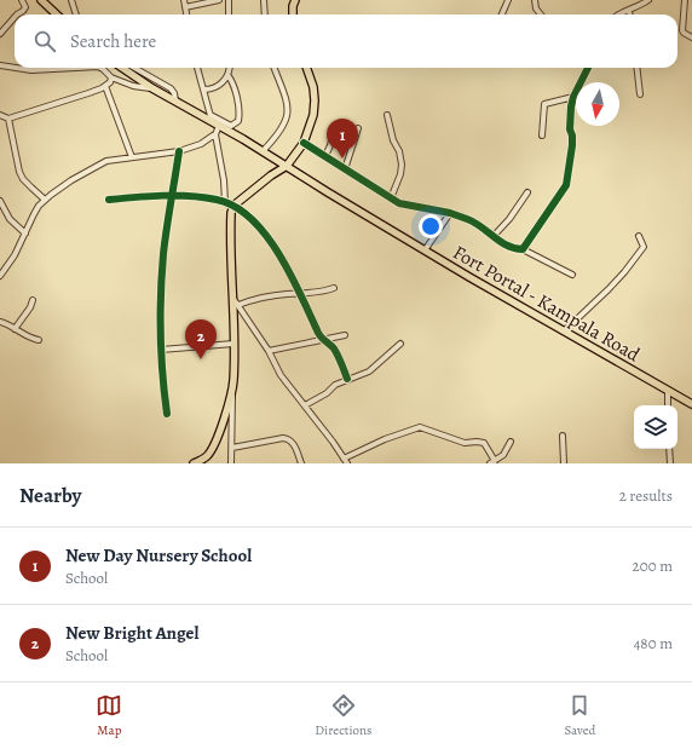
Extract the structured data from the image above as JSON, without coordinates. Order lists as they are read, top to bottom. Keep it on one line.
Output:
{"streets":{"main road":["Fort Portal - Kampala Road"]},"north":"bottom","page":{"search":"Search here","pins":["1","2"],"heading":["Nearby","2 results"],"list":[{"mark":"1","name":"New Day Nursery School","note":"School","value":"200 m"},{"mark":"2","name":"New Bright Angel","note":"School","value":"480 m"}],"nav":["Map","Directions","Saved"]}}
